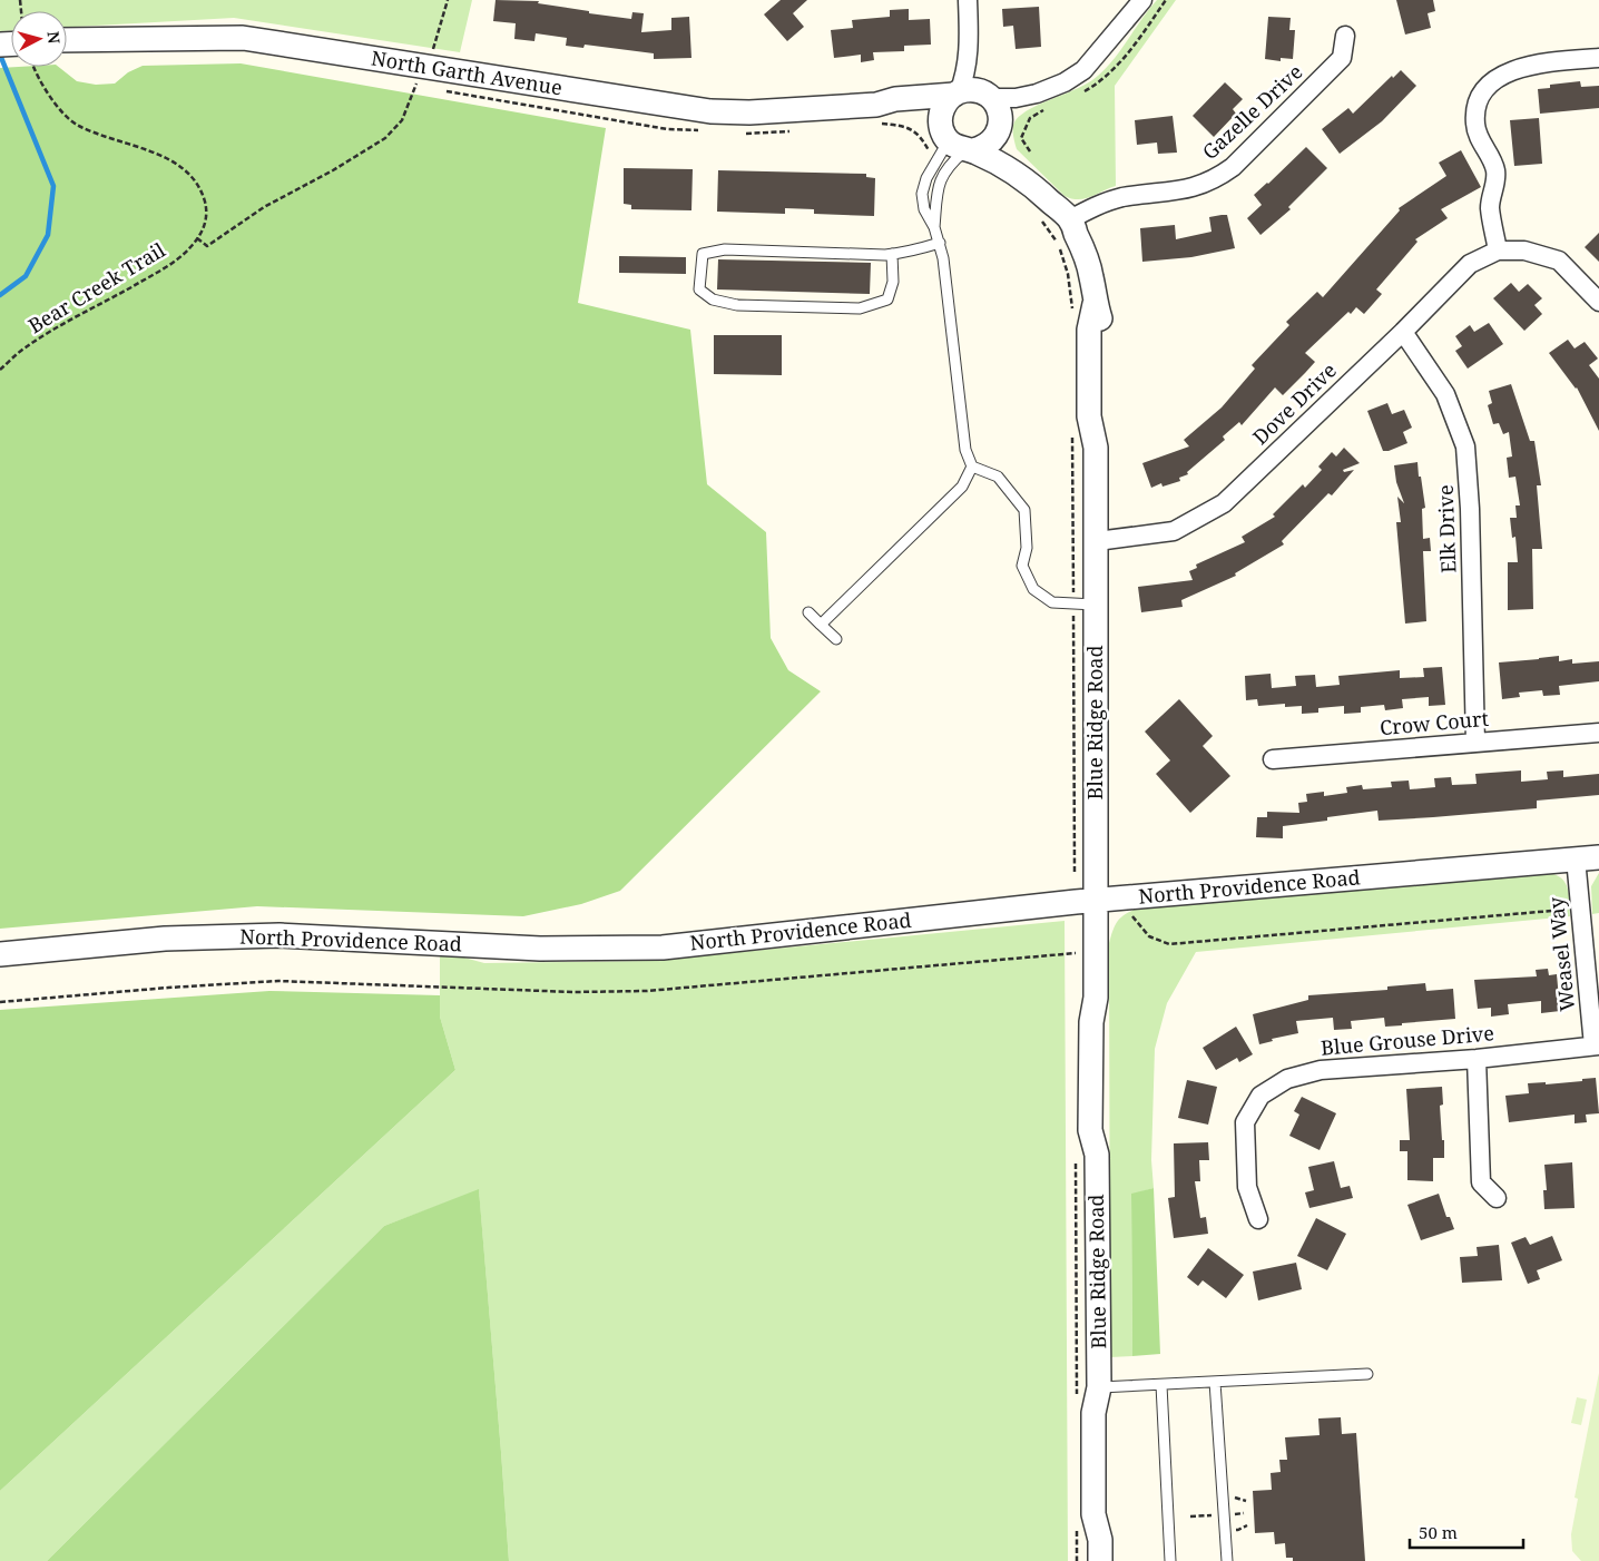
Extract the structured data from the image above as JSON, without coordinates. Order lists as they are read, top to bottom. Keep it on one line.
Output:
{"streets":{"street":["North Garth Avenue","Gazelle Drive","Dove Drive","Elk Drive","Blue Ridge Road","Crow Court","North Providence Road","Weasel Way","Blue Grouse Drive"],"path":["Bear Creek Trail"]},"crossings":[["North Garth Avenue","Blue Ridge Road"],["Gazelle Drive","Blue Ridge Road"],["Dove Drive","Elk Drive"],["Dove Drive","Blue Ridge Road"],["Elk Drive","Crow Court"],["Blue Ridge Road","North Providence Road"],["North Providence Road","Weasel Way"],["Weasel Way","Blue Grouse Drive"]],"scale_bar":"50 m","north":"right"}
